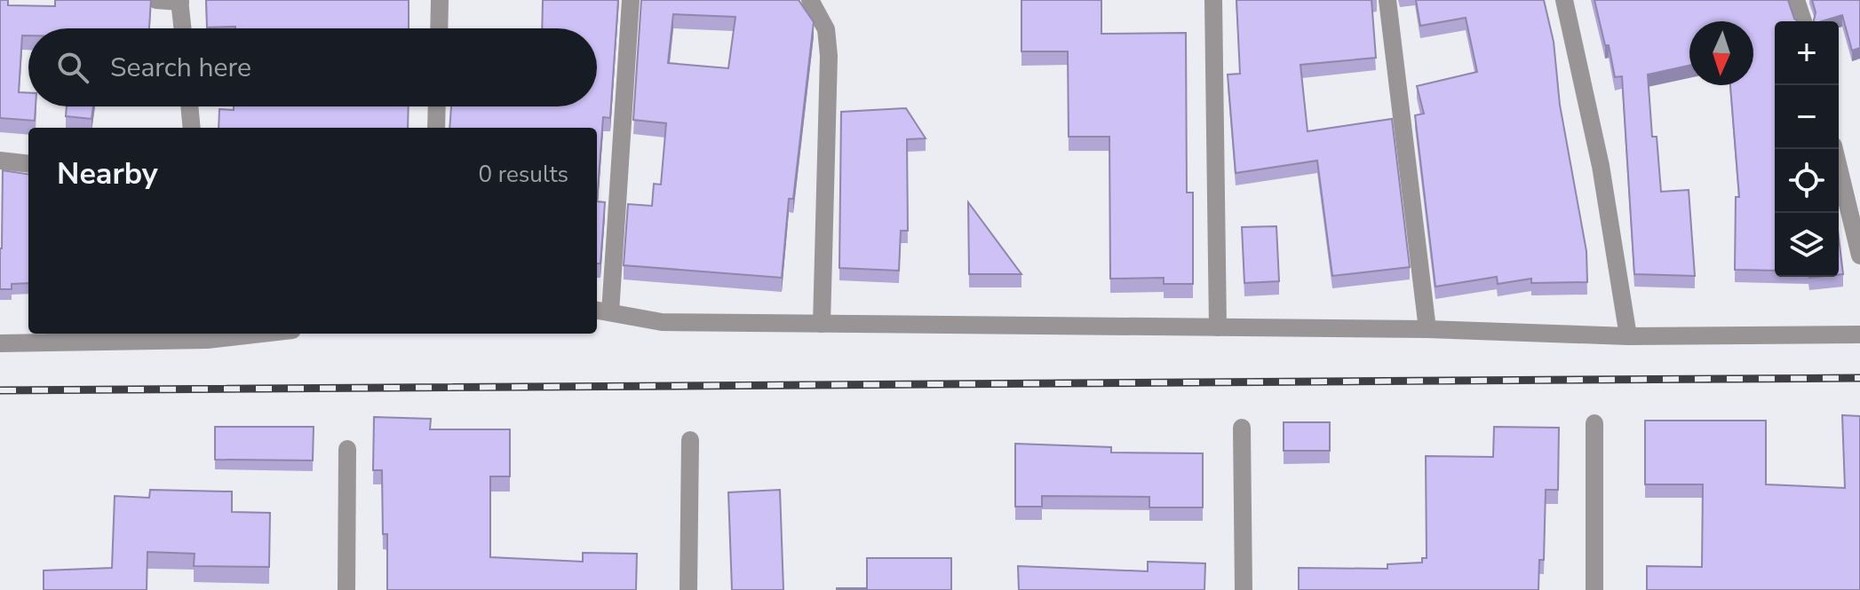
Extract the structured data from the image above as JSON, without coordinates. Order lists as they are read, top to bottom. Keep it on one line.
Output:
{"north":"bottom","page":{"map_buttons":["+","−"],"search":"Search here","heading":["Nearby","0 results"]}}
